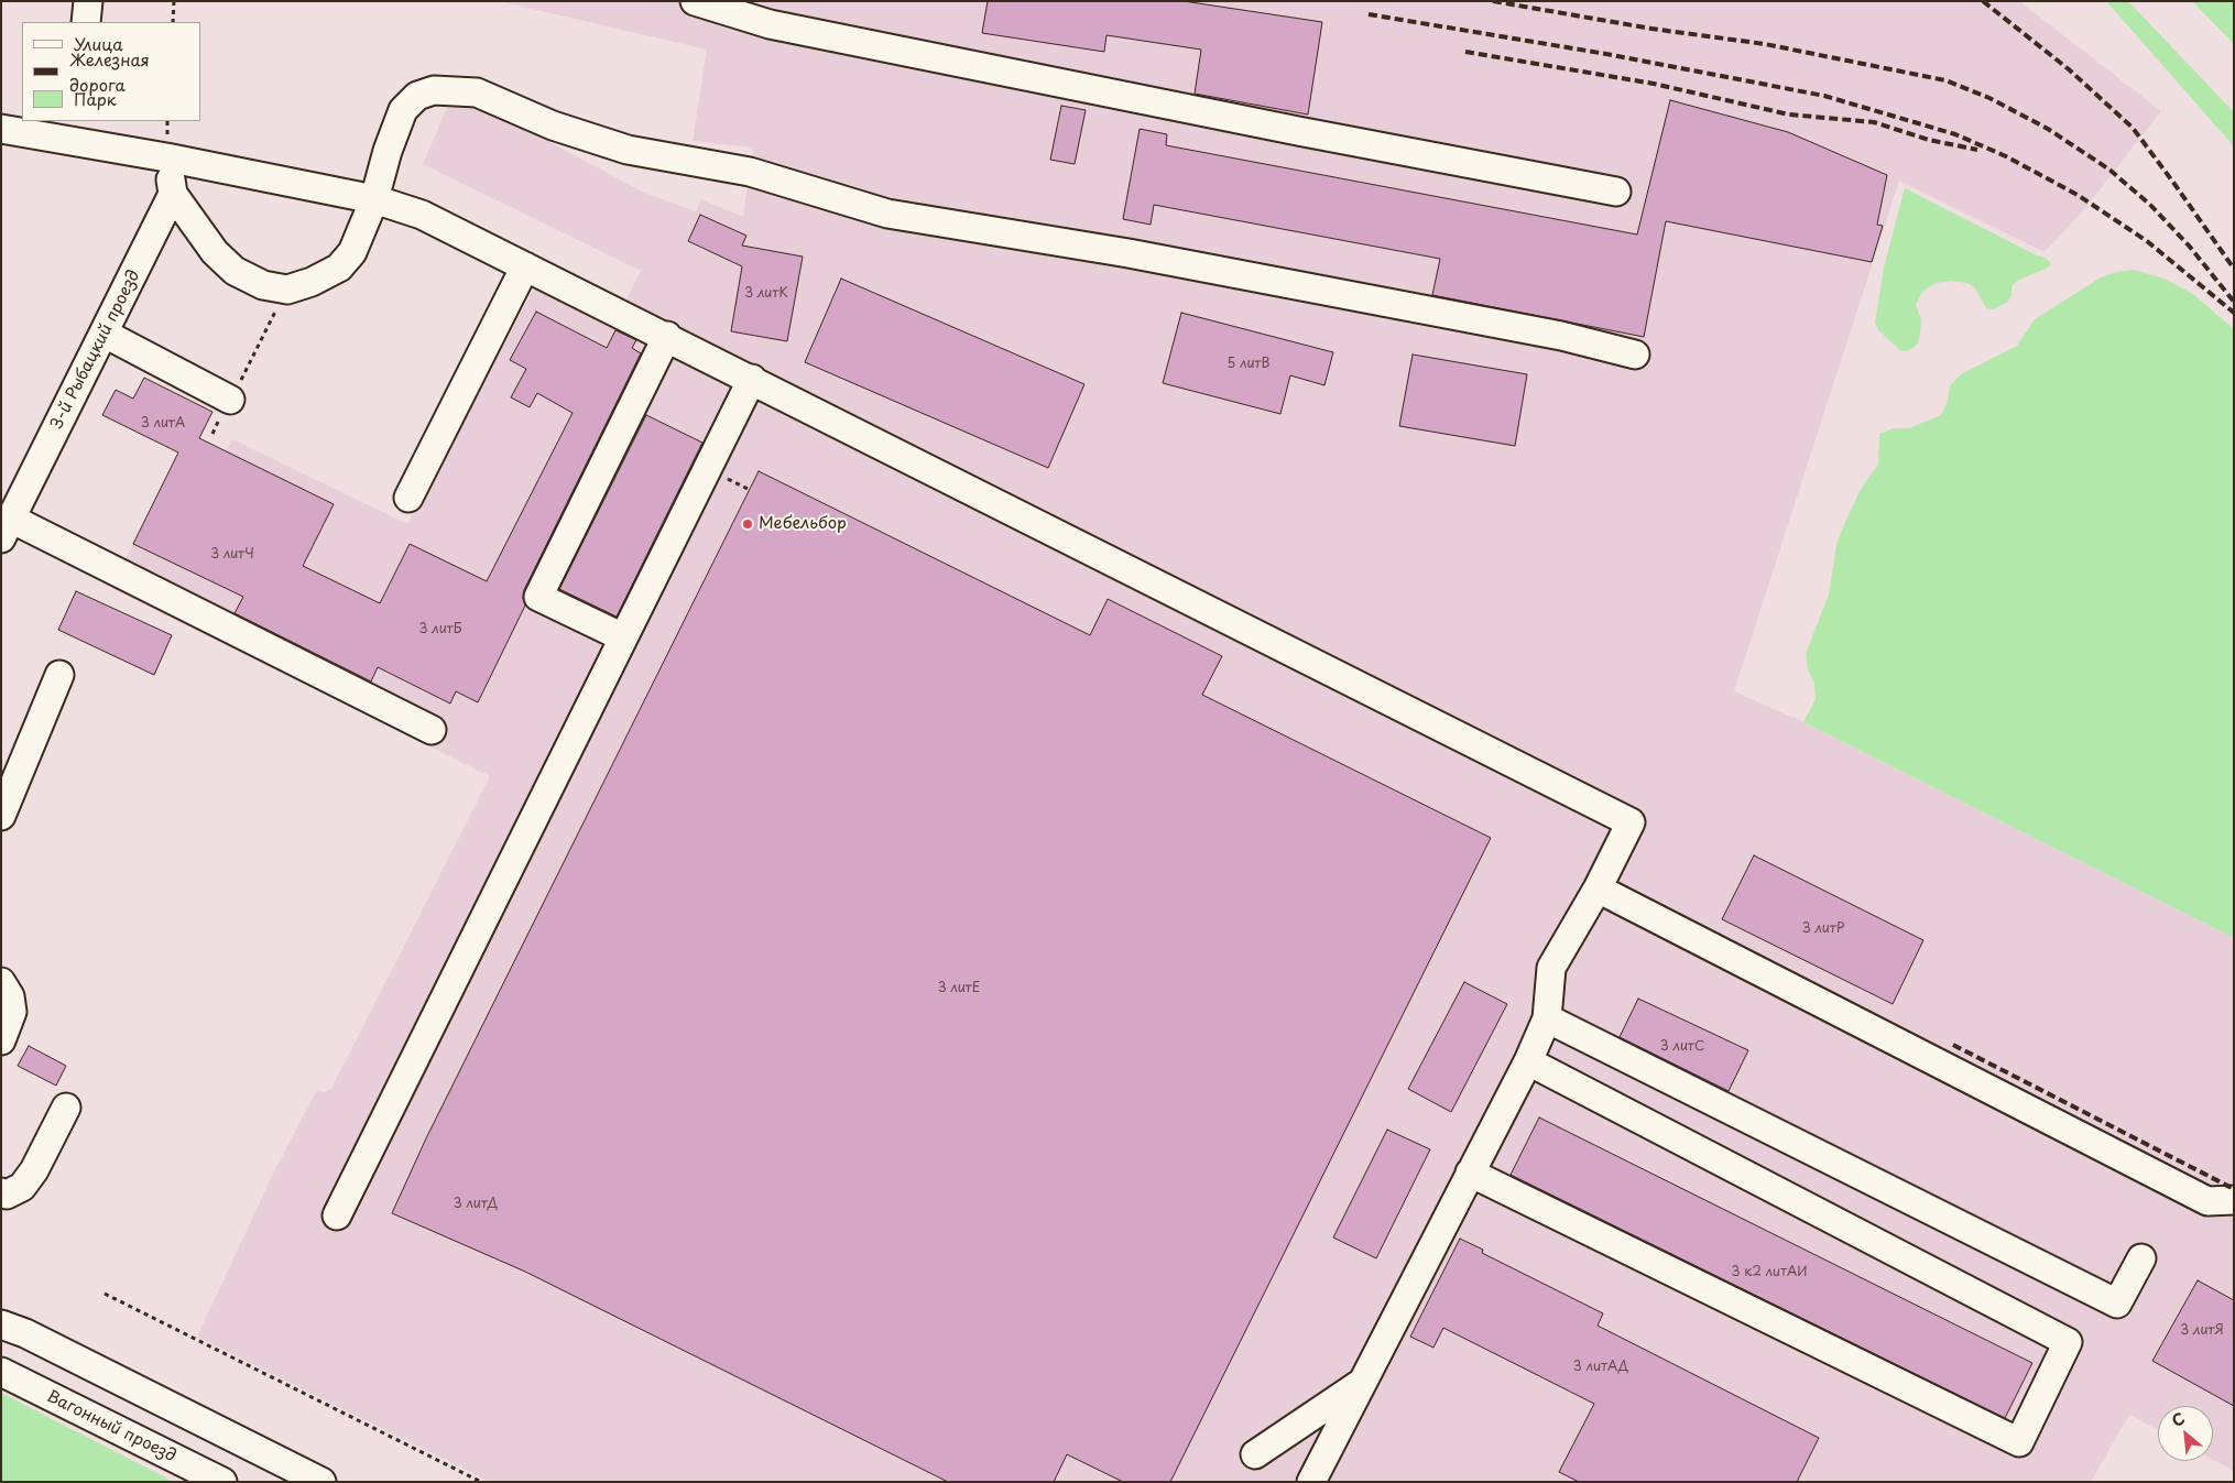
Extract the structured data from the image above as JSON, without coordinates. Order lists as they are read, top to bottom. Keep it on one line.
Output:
{"streets":{"street":["3-й Рыбацкий проезд","Вагонный проезд"]},"places":["Мебельбор"],"house_numbers":["3 литК","5 литВ","3 литА","3 литЧ","3 литБ","3 литР","3 литЕ","3 литС","3 литД","3 к2 литАИ","3 литЯ","3 литАД"],"legend":["Улица","Железная дорога","Парк"],"north":"top left"}
